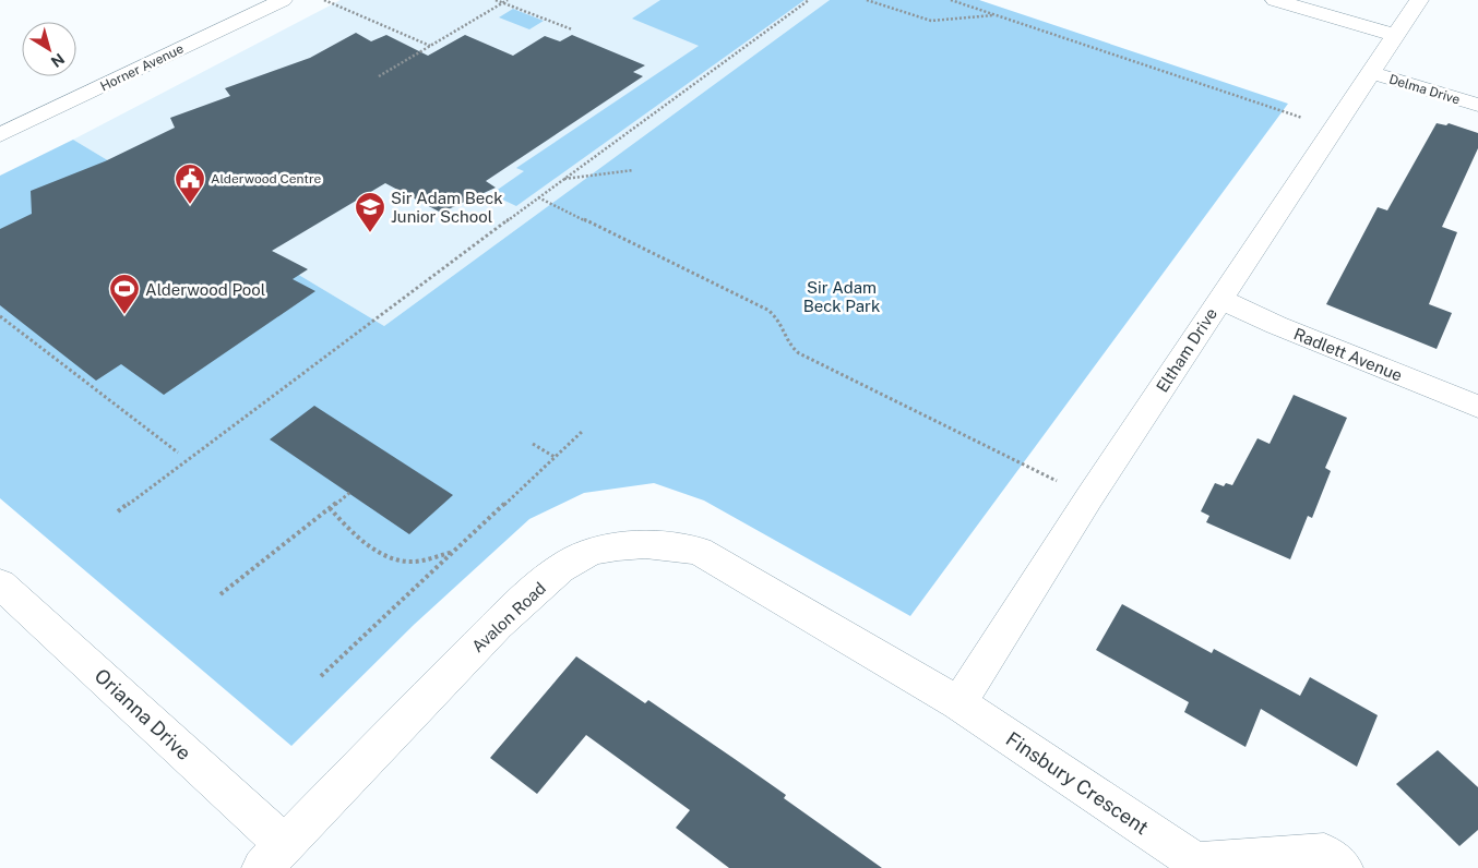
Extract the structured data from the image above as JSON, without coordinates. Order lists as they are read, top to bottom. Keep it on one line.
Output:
{"streets":{"street":["Horner Avenue","Delma Drive","Eltham Drive","Radlett Avenue","Avalon Road","Orianna Drive","Finsbury Crescent"]},"crossings":[["Delma Drive","Eltham Drive"],["Eltham Drive","Radlett Avenue"],["Eltham Drive","Avalon Road"],["Eltham Drive","Finsbury Crescent"],["Avalon Road","Orianna Drive"],["Avalon Road","Finsbury Crescent"]],"parks":["Sir Adam Beck Park"],"places":{"public building":["Alderwood Centre"],"school or university":["Sir Adam Beck Junior School"],"sports":["Alderwood Pool"]},"north":"bottom right"}
